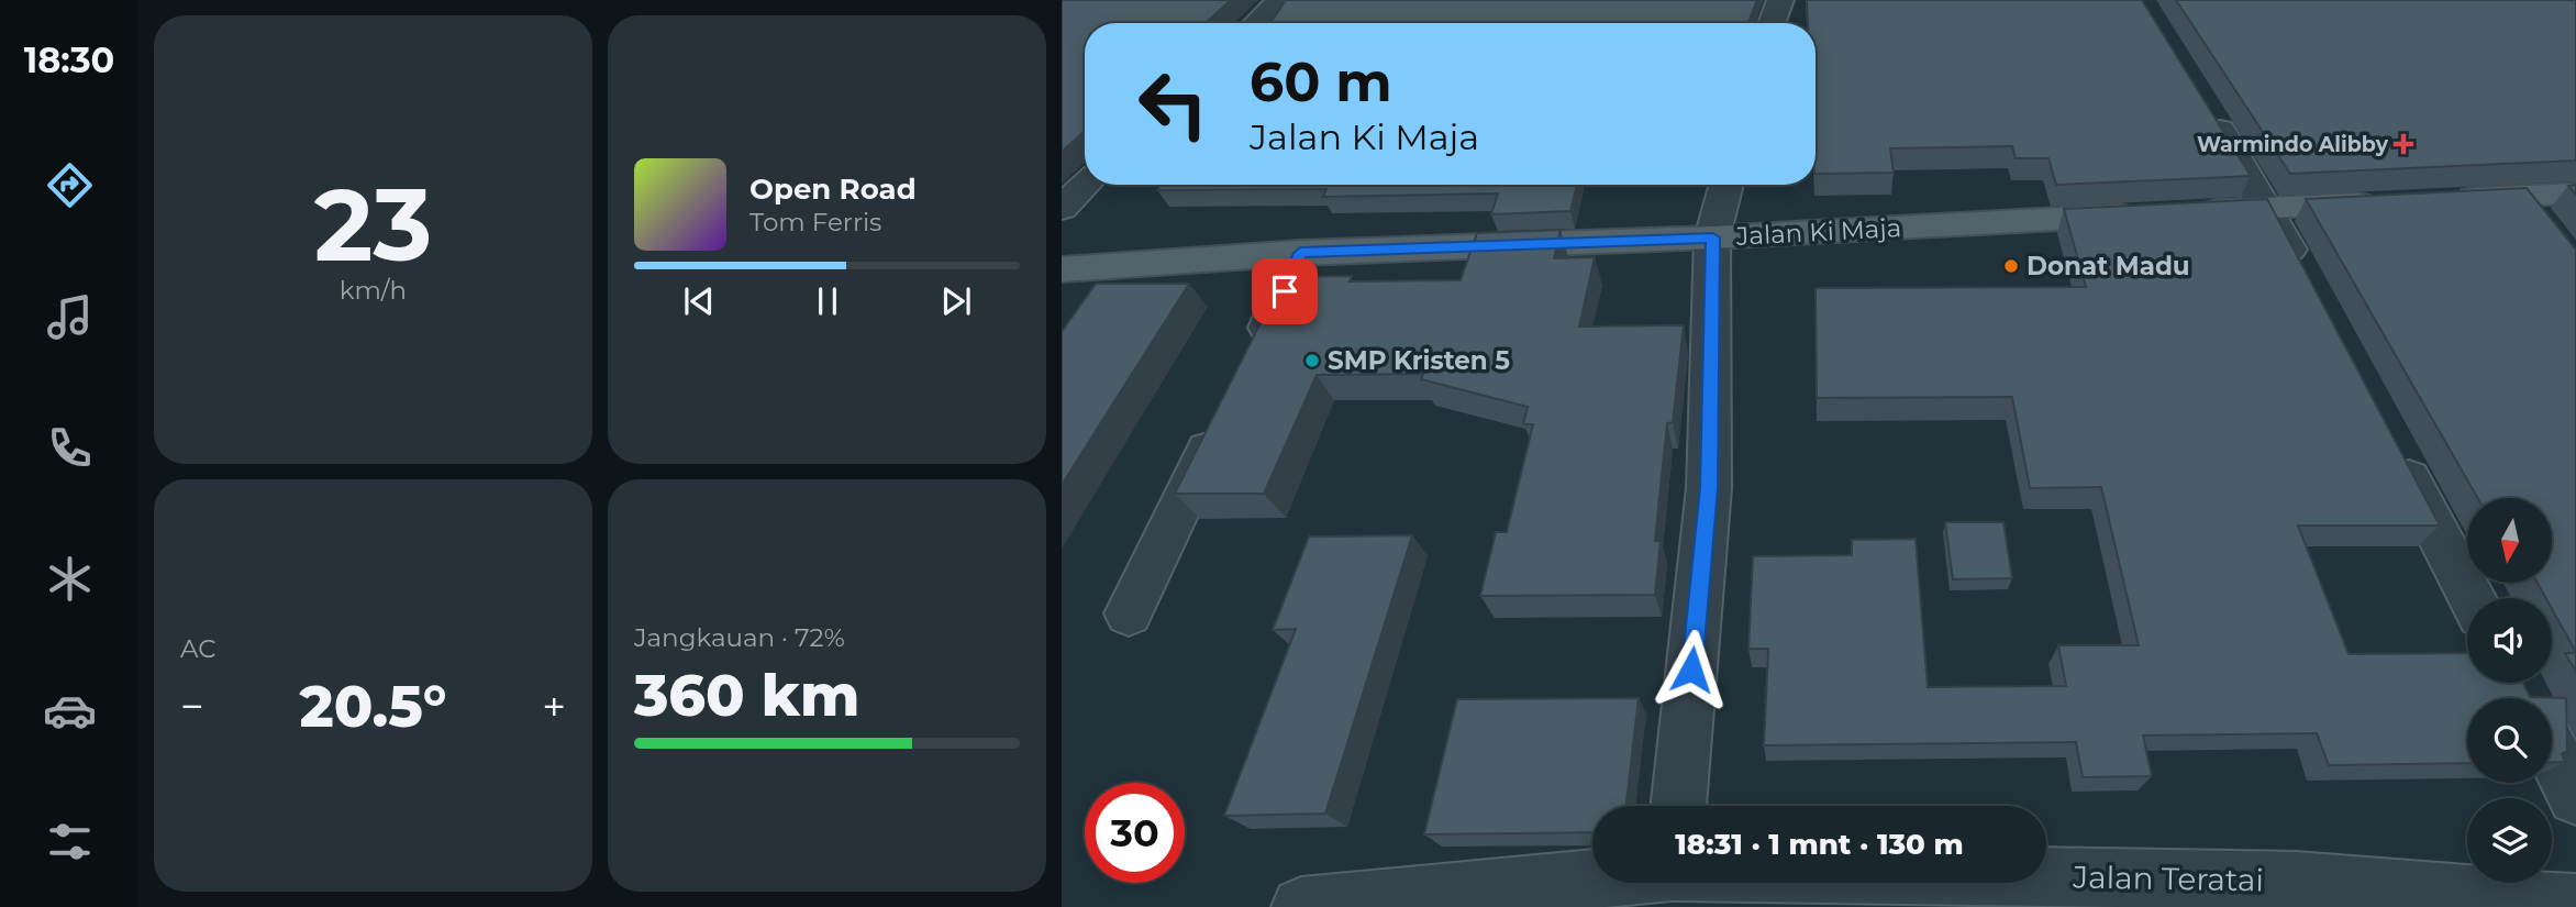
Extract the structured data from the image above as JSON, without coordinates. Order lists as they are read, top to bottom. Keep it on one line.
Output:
{"streets":{"main road":["Jalan Ki Maja"],"street":["Jalan Teratai"]},"places":{"health":["Warmindo Alibby"],"other":["Donat Madu","SMP Kristen 5"]},"north":"bottom","page":{"tabs":"18:30","tile":[["23","km/h"],"AC",["Jangkauan · 72%","360 km"]],"turn":["60 m","Jalan Ki Maja"],"song":["Open Road","Tom Ferris"],"heat":["−","20.5°","+"],"limit":"30","trip":"18:31 · 1 mnt · 130 m"}}
